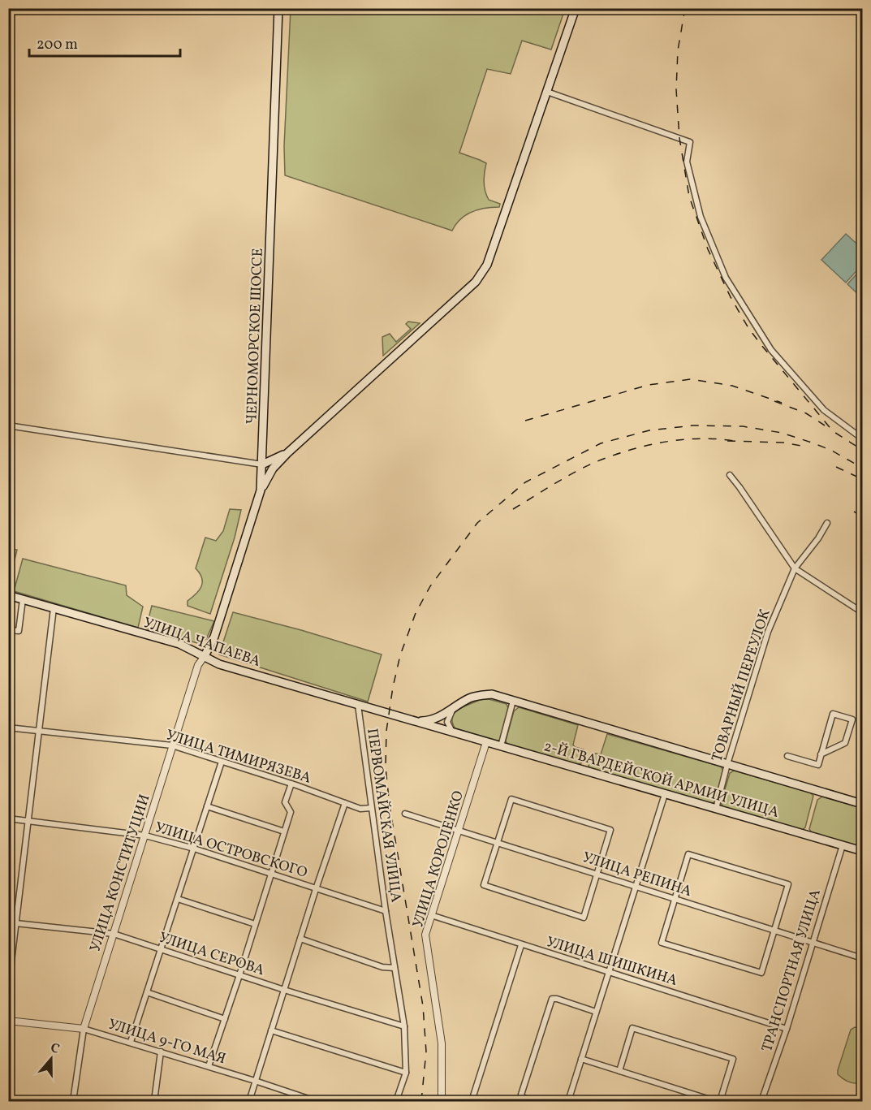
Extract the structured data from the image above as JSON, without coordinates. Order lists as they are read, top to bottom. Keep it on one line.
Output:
{"streets":{"main road":["ЧЕРНОМОРСКОЕ ШОССЕ","УЛИЦА ЧАПАЕВА","2-Й ГВАРДЕЙСКОЙ АРМИИ УЛИЦА"],"street":["ТОВАРНЫЙ ПЕРЕУЛОК","УЛИЦА ТИМИРЯЗЕВА","ПЕРВОМАЙСКАЯ УЛИЦА","УЛИЦА ОСТРОВСКОГО","УЛИЦА КОРОЛЕНКО","УЛИЦА КОНСТИТУЦИИ","УЛИЦА РЕПИНА","УЛИЦА СЕРОВА","УЛИЦА ШИШКИНА","ТРАНСПОРТНАЯ УЛИЦА","УЛИЦА 9-ГО МАЯ"]},"crossings":[["ЧЕРНОМОРСКОЕ ШОССЕ","УЛИЦА ЧАПАЕВА"],["ЧЕРНОМОРСКОЕ ШОССЕ","УЛИЦА КОНСТИТУЦИИ"],["УЛИЦА ЧАПАЕВА","2-Й ГВАРДЕЙСКОЙ АРМИИ УЛИЦА"],["УЛИЦА ЧАПАЕВА","ПЕРВОМАЙСКАЯ УЛИЦА"],["УЛИЦА ЧАПАЕВА","УЛИЦА КОНСТИТУЦИИ"],["ТОВАРНЫЙ ПЕРЕУЛОК","2-Й ГВАРДЕЙСКОЙ АРМИИ УЛИЦА"],["УЛИЦА ТИМИРЯЗЕВА","ПЕРВОМАЙСКАЯ УЛИЦА"],["УЛИЦА ТИМИРЯЗЕВА","УЛИЦА КОНСТИТУЦИИ"],["2-Й ГВАРДЕЙСКОЙ АРМИИ УЛИЦА","УЛИЦА КОРОЛЕНКО"],["2-Й ГВАРДЕЙСКОЙ АРМИИ УЛИЦА","ТРАНСПОРТНАЯ УЛИЦА"],["ПЕРВОМАЙСКАЯ УЛИЦА","УЛИЦА ОСТРОВСКОГО"],["ПЕРВОМАЙСКАЯ УЛИЦА","УЛИЦА СЕРОВА"],["УЛИЦА ОСТРОВСКОГО","УЛИЦА КОНСТИТУЦИИ"],["УЛИЦА КОРОЛЕНКО","УЛИЦА РЕПИНА"],["УЛИЦА КОРОЛЕНКО","УЛИЦА ШИШКИНА"],["УЛИЦА КОНСТИТУЦИИ","УЛИЦА СЕРОВА"],["УЛИЦА КОНСТИТУЦИИ","УЛИЦА 9-ГО МАЯ"],["УЛИЦА РЕПИНА","ТРАНСПОРТНАЯ УЛИЦА"],["УЛИЦА ШИШКИНА","ТРАНСПОРТНАЯ УЛИЦА"]],"scale_bar":"200 m","north":"top"}
